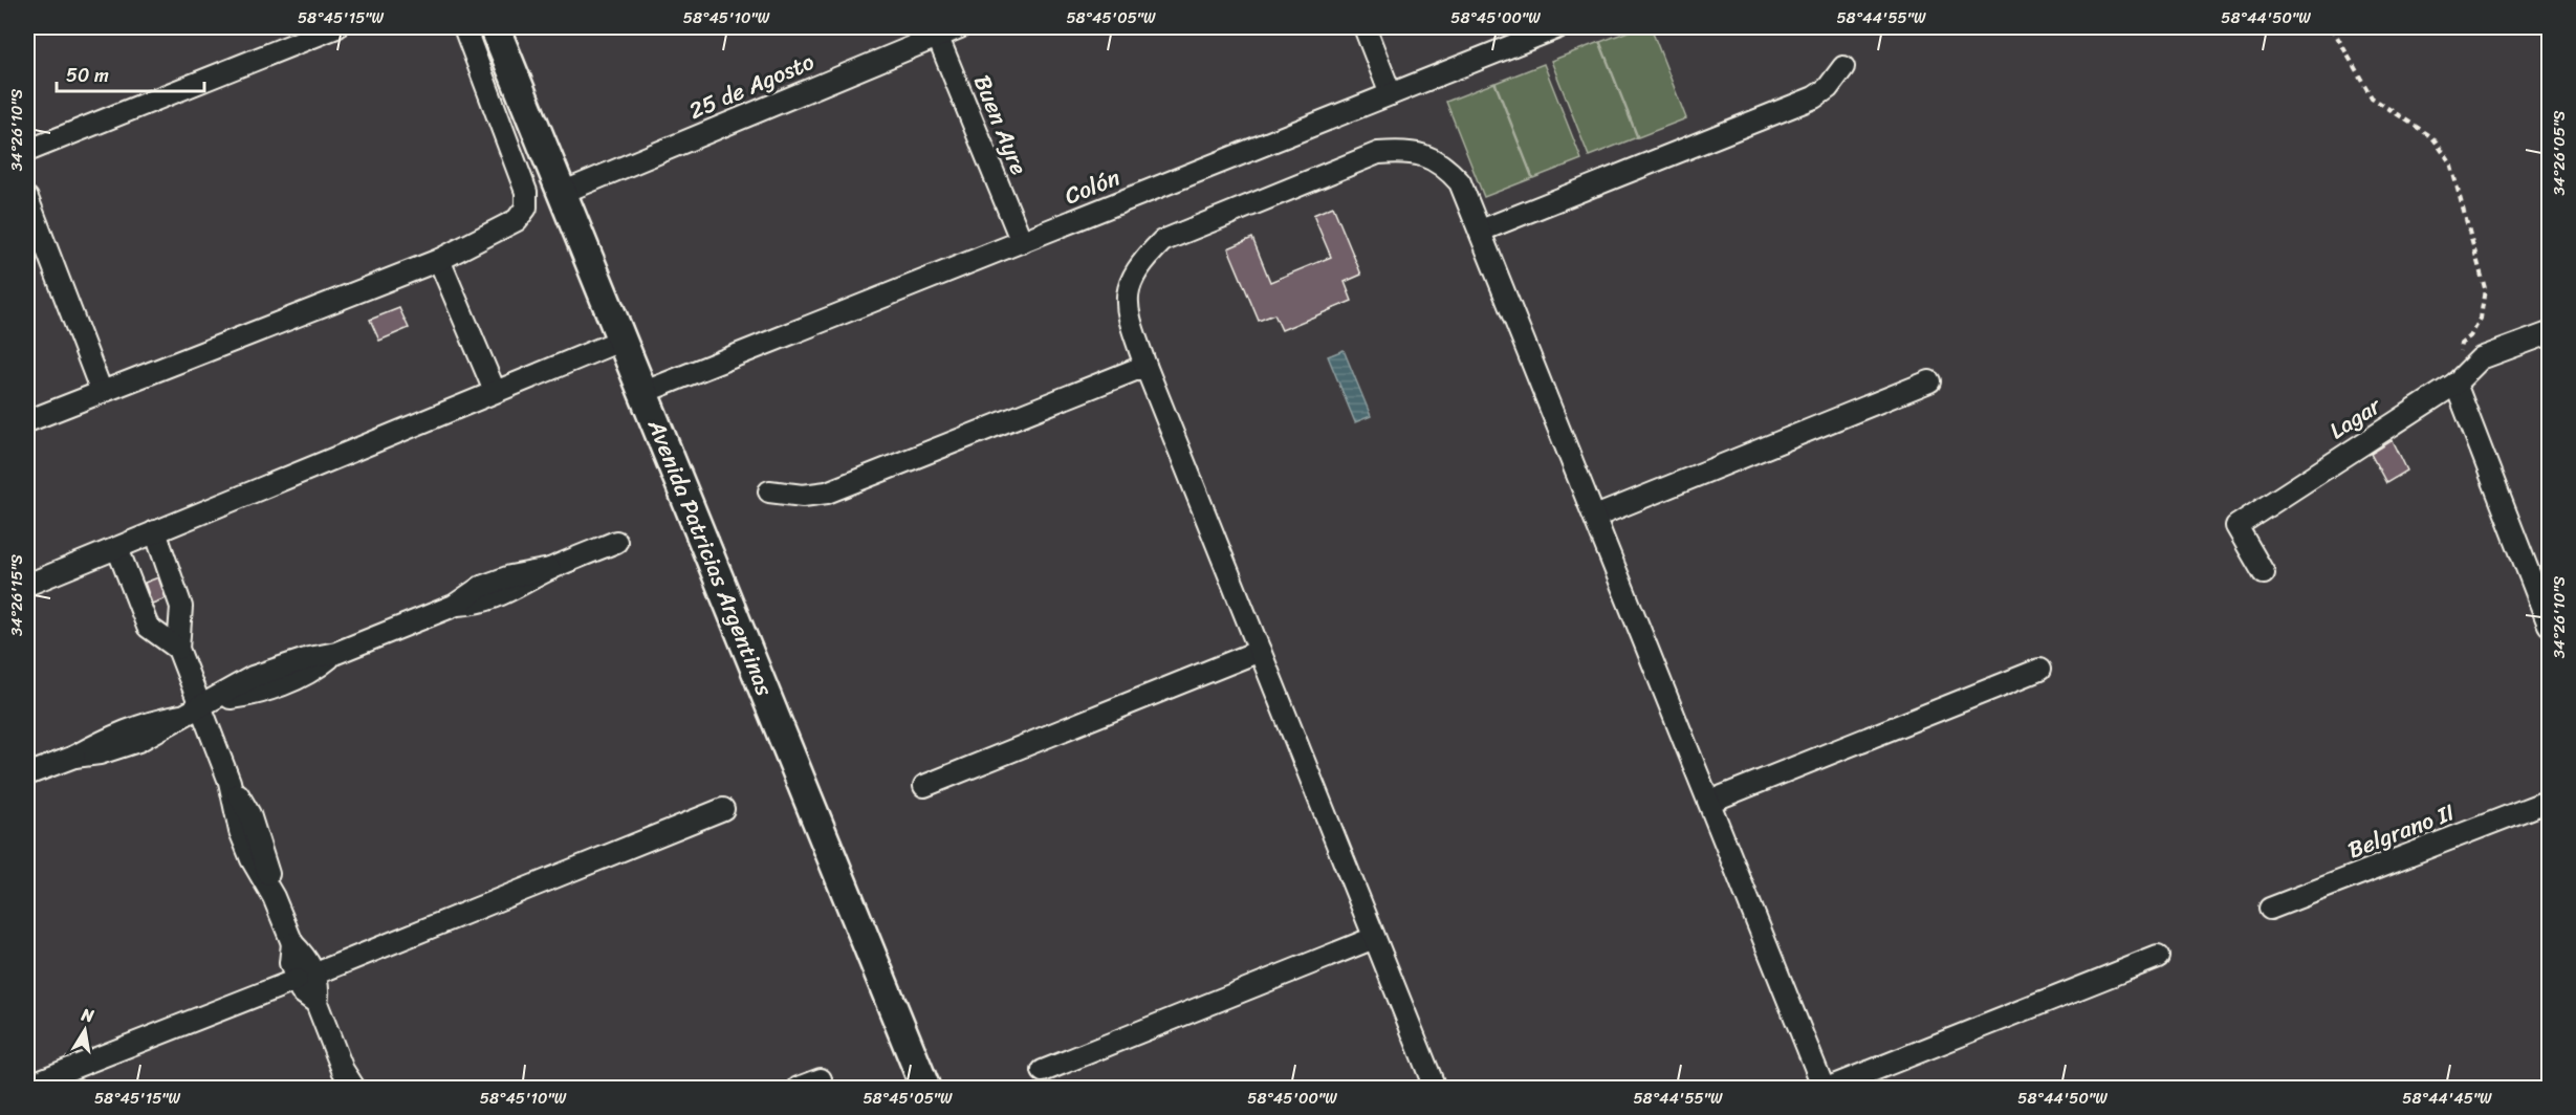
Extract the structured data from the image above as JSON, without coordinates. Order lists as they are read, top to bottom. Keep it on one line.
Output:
{"streets":{"street":["25 de Agosto","Buen Ayre","Colón","Lagar","Avenida Patricias Argentinas","Belgrano II"]},"crossings":[["25 de Agosto","Buen Ayre"],["25 de Agosto","Avenida Patricias Argentinas"],["Buen Ayre","Colón"],["Colón","Avenida Patricias Argentinas"]],"scale_bar":"50 m","north":"top","coordinates":["58°45'15\"W","58°45'10\"W","58°45'05\"W","58°45'00\"W","58°44'55\"W","58°44'50\"W","34°26'10\"S","34°26'05\"S","34°26'15\"S","58°44'45\"W"]}
